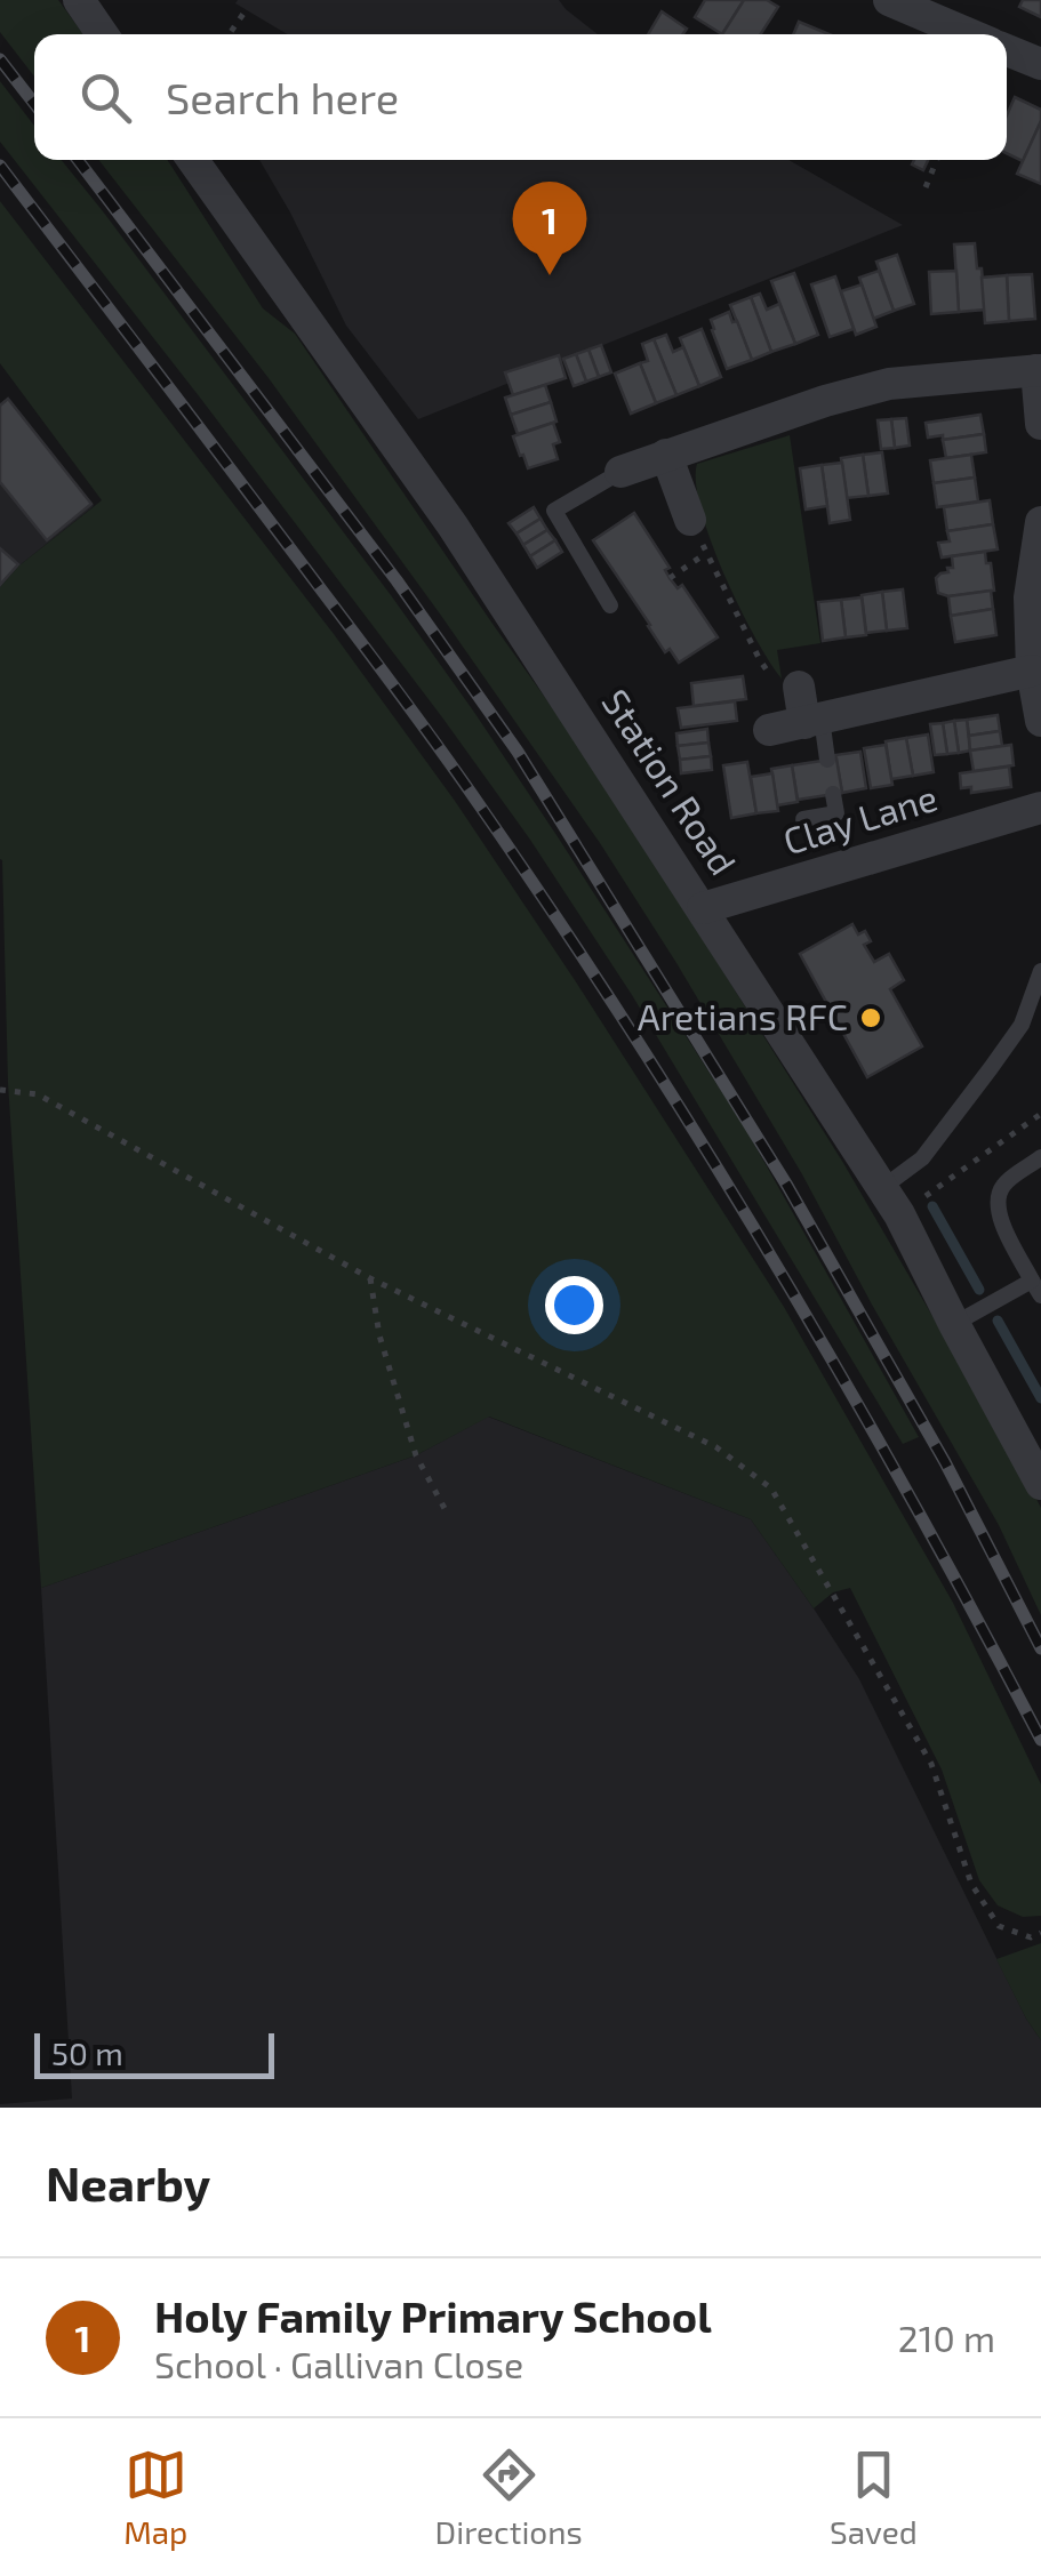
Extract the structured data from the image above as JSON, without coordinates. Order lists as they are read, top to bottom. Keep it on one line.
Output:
{"streets":{"street":["Station Road","Clay Lane"]},"crossings":[["Station Road","Clay Lane"]],"places":["Aretians RFC"],"scale_bar":"50 m","page":{"search":"Search here","pins":"1","scale":"50 m","heading":"Nearby","list":[{"mark":"1","name":"Holy Family Primary School","note":"School · Gallivan Close","value":"210 m"}],"nav":["Map","Directions","Saved"]}}
